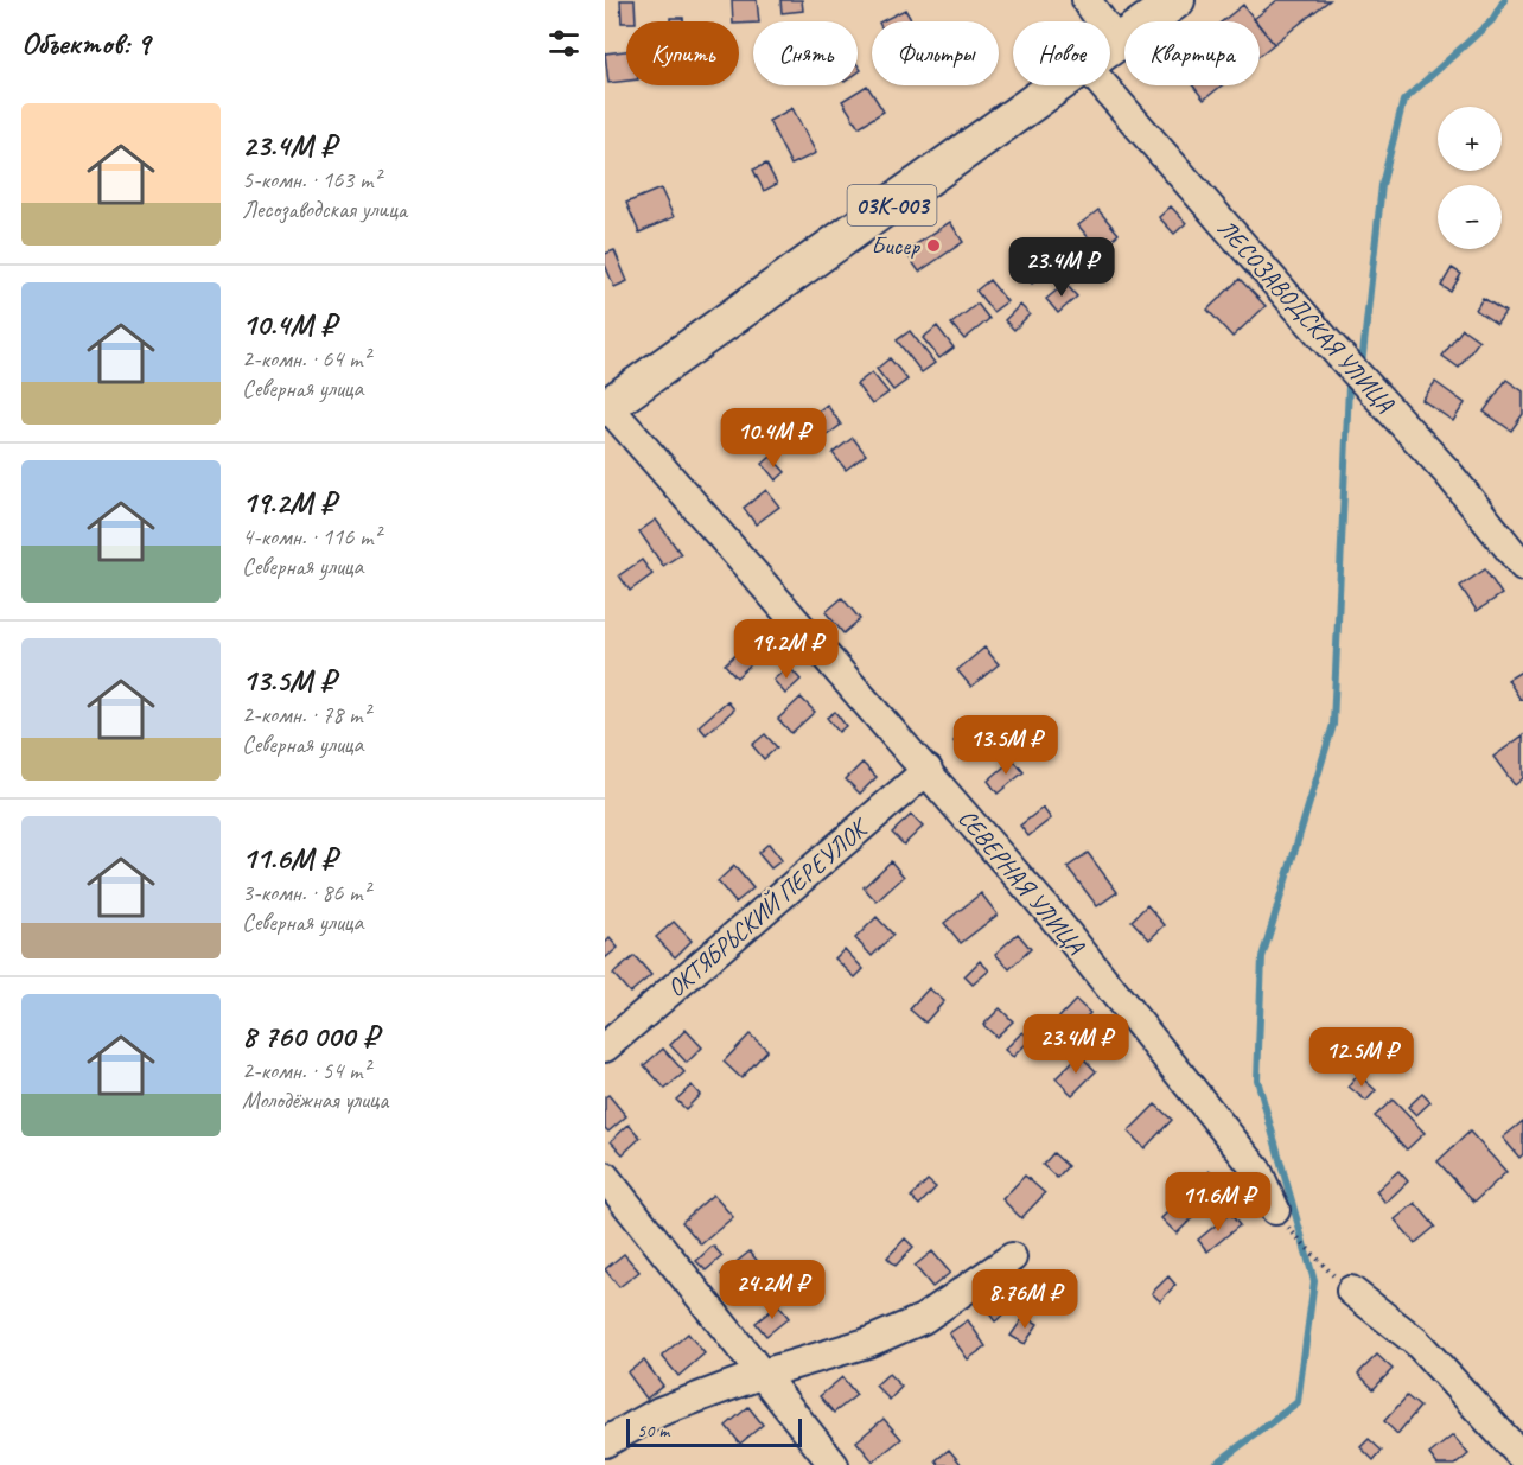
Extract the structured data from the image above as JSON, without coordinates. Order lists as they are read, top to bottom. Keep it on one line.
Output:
{"streets":{"main road":["03К-003"],"street":["ЛЕСОЗАВОДСКАЯ УЛИЦА","СЕВЕРНАЯ УЛИЦА","ОКТЯБРЬСКИЙ ПЕРЕУЛОК"]},"crossings":[["03К-003","СЕВЕРНАЯ УЛИЦА"],["СЕВЕРНАЯ УЛИЦА","ОКТЯБРЬСКИЙ ПЕРЕУЛОК"]],"places":["Бисер"],"scale_bar":"50 m","page":{"heading":"Объектов: 9","chip":["Купить","Снять","Фильтры","Новое","Квартира"],"list":[{"name":"23.4M ₽","note":"5-комн. · 163 m² · Лесозаводская улица"},{"name":"10.4M ₽","note":"2-комн. · 64 m² · Северная улица"},{"name":"19.2M ₽","note":"4-комн. · 116 m² · Северная улица"},{"name":"13.5M ₽","note":"2-комн. · 78 m² · Северная улица"},{"name":"11.6M ₽","note":"3-комн. · 86 m² · Северная улица"},{"name":"8 760 000 ₽","note":"2-комн. · 54 m² · Молодёжная улица"}],"map_buttons":["+","−"],"price":["23.4M ₽","10.4M ₽","19.2M ₽","13.5M ₽","23.4M ₽","12.5M ₽","11.6M ₽","24.2M ₽","8.76M ₽"],"scale":"50 m"}}
